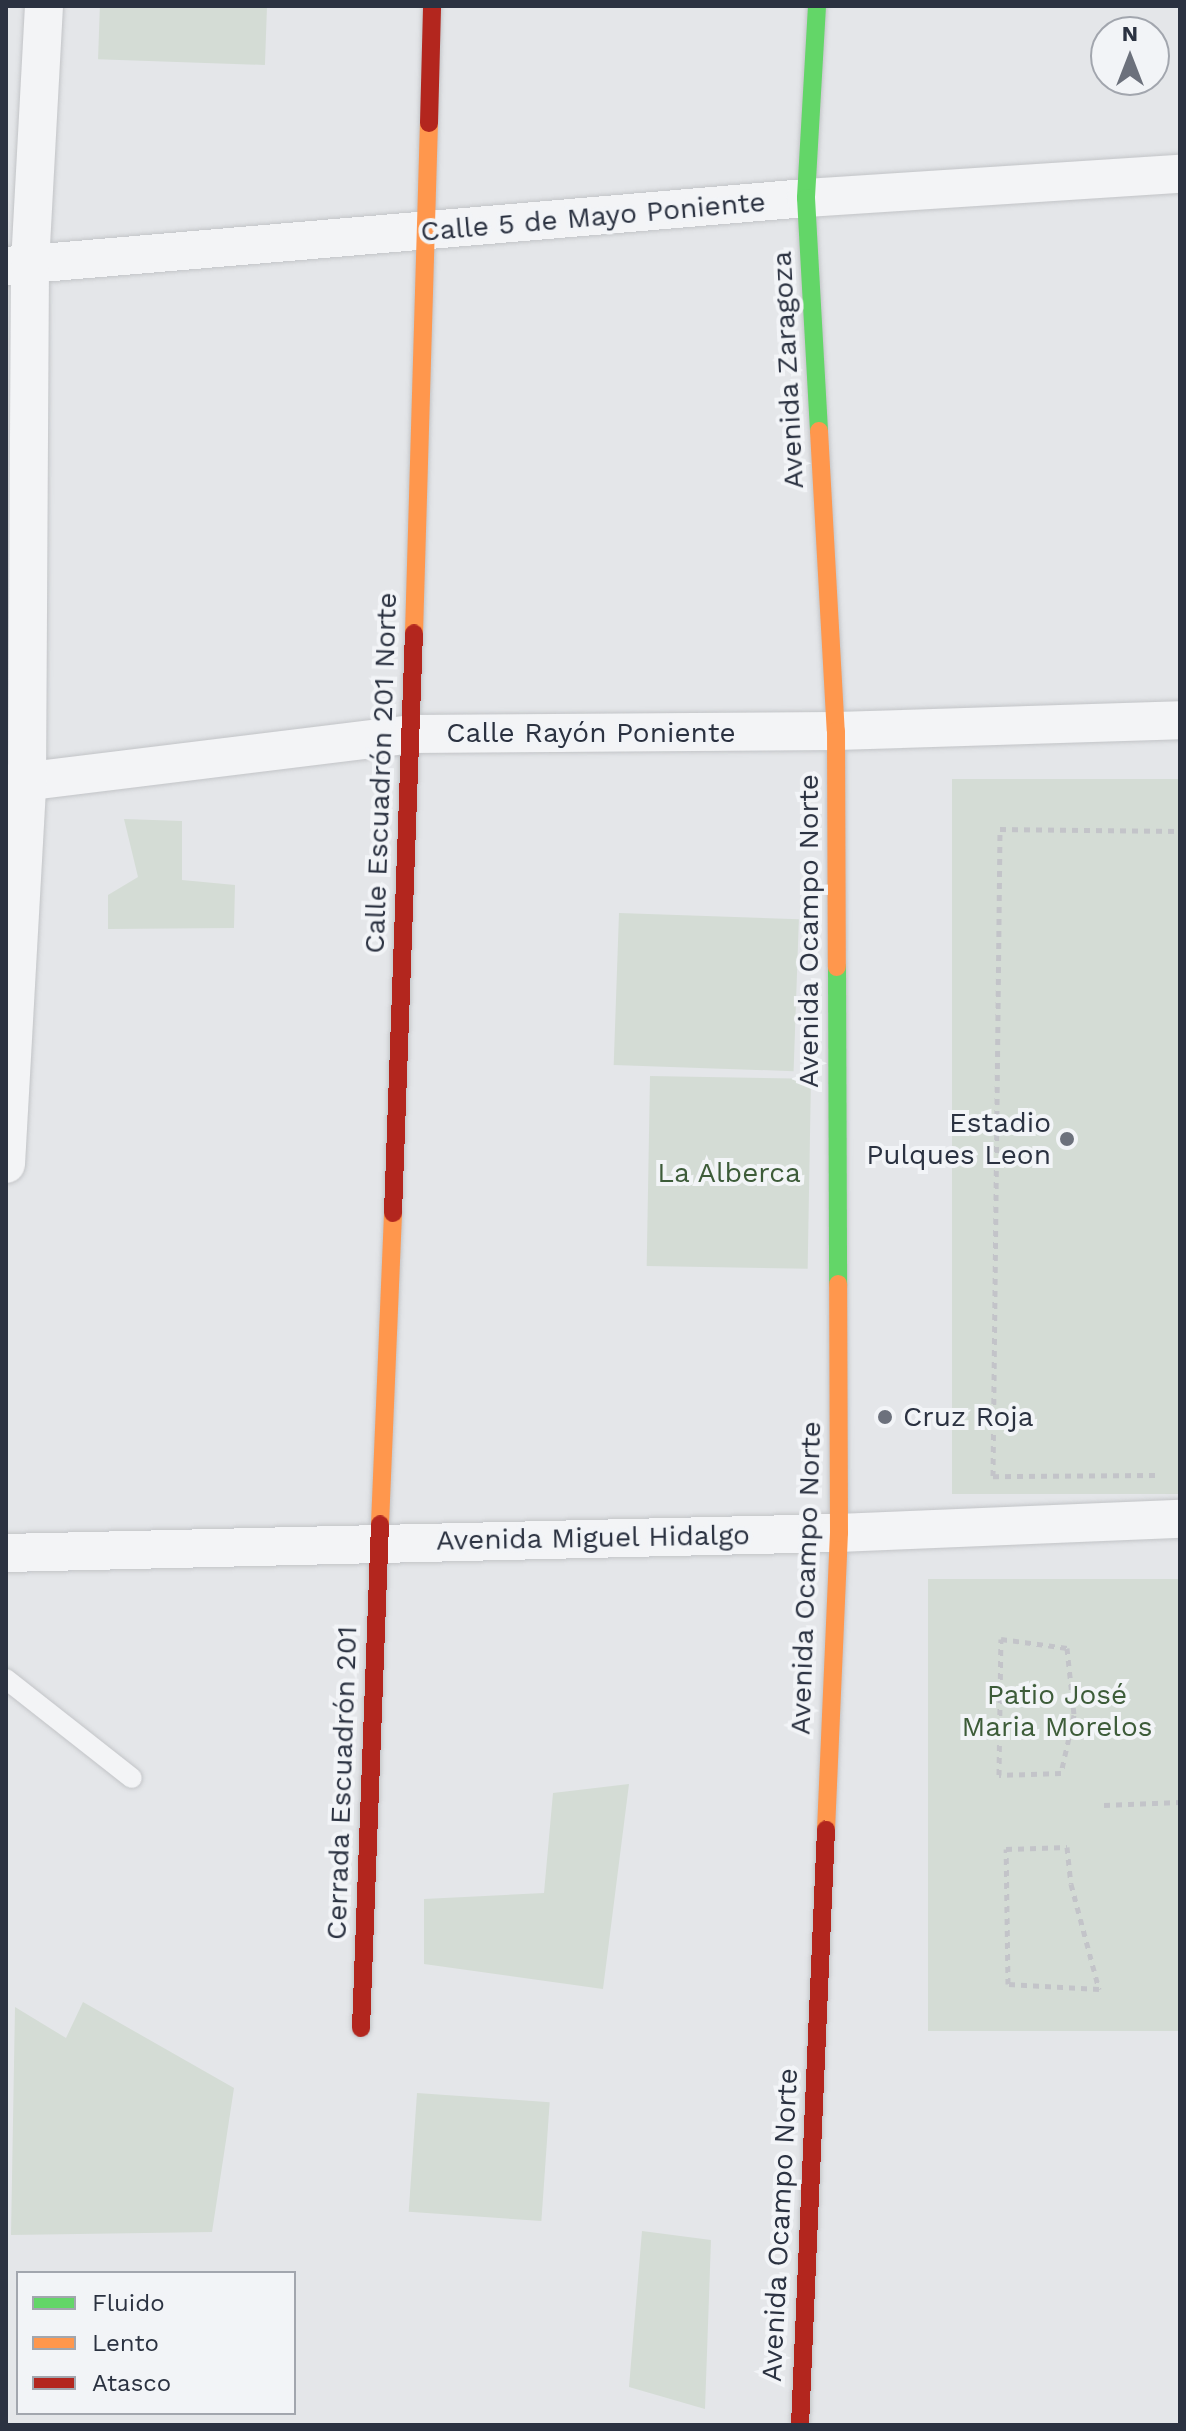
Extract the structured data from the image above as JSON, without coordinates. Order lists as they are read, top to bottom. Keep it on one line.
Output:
{"streets":{"street":["Calle 5 de Mayo Poniente","Avenida Zaragoza","Calle Rayón Poniente","Calle Escuadrón 201 Norte","Avenida Ocampo Norte","Avenida Miguel Hidalgo","Cerrada Escuadrón 201"]},"crossings":[["Calle 5 de Mayo Poniente","Avenida Zaragoza"],["Calle 5 de Mayo Poniente","Calle Escuadrón 201 Norte"],["Avenida Zaragoza","Calle Rayón Poniente"],["Avenida Zaragoza","Avenida Ocampo Norte"],["Calle Rayón Poniente","Calle Escuadrón 201 Norte"],["Calle Rayón Poniente","Avenida Ocampo Norte"],["Calle Escuadrón 201 Norte","Avenida Miguel Hidalgo"],["Calle Escuadrón 201 Norte","Cerrada Escuadrón 201"],["Avenida Ocampo Norte","Avenida Miguel Hidalgo"],["Avenida Miguel Hidalgo","Cerrada Escuadrón 201"]],"parks":["La Alberca","Patio José Maria Morelos"],"places":["Estadio Pulques Leon","Cruz Roja"],"legend":["Fluido","Lento","Atasco"],"north":"top"}
